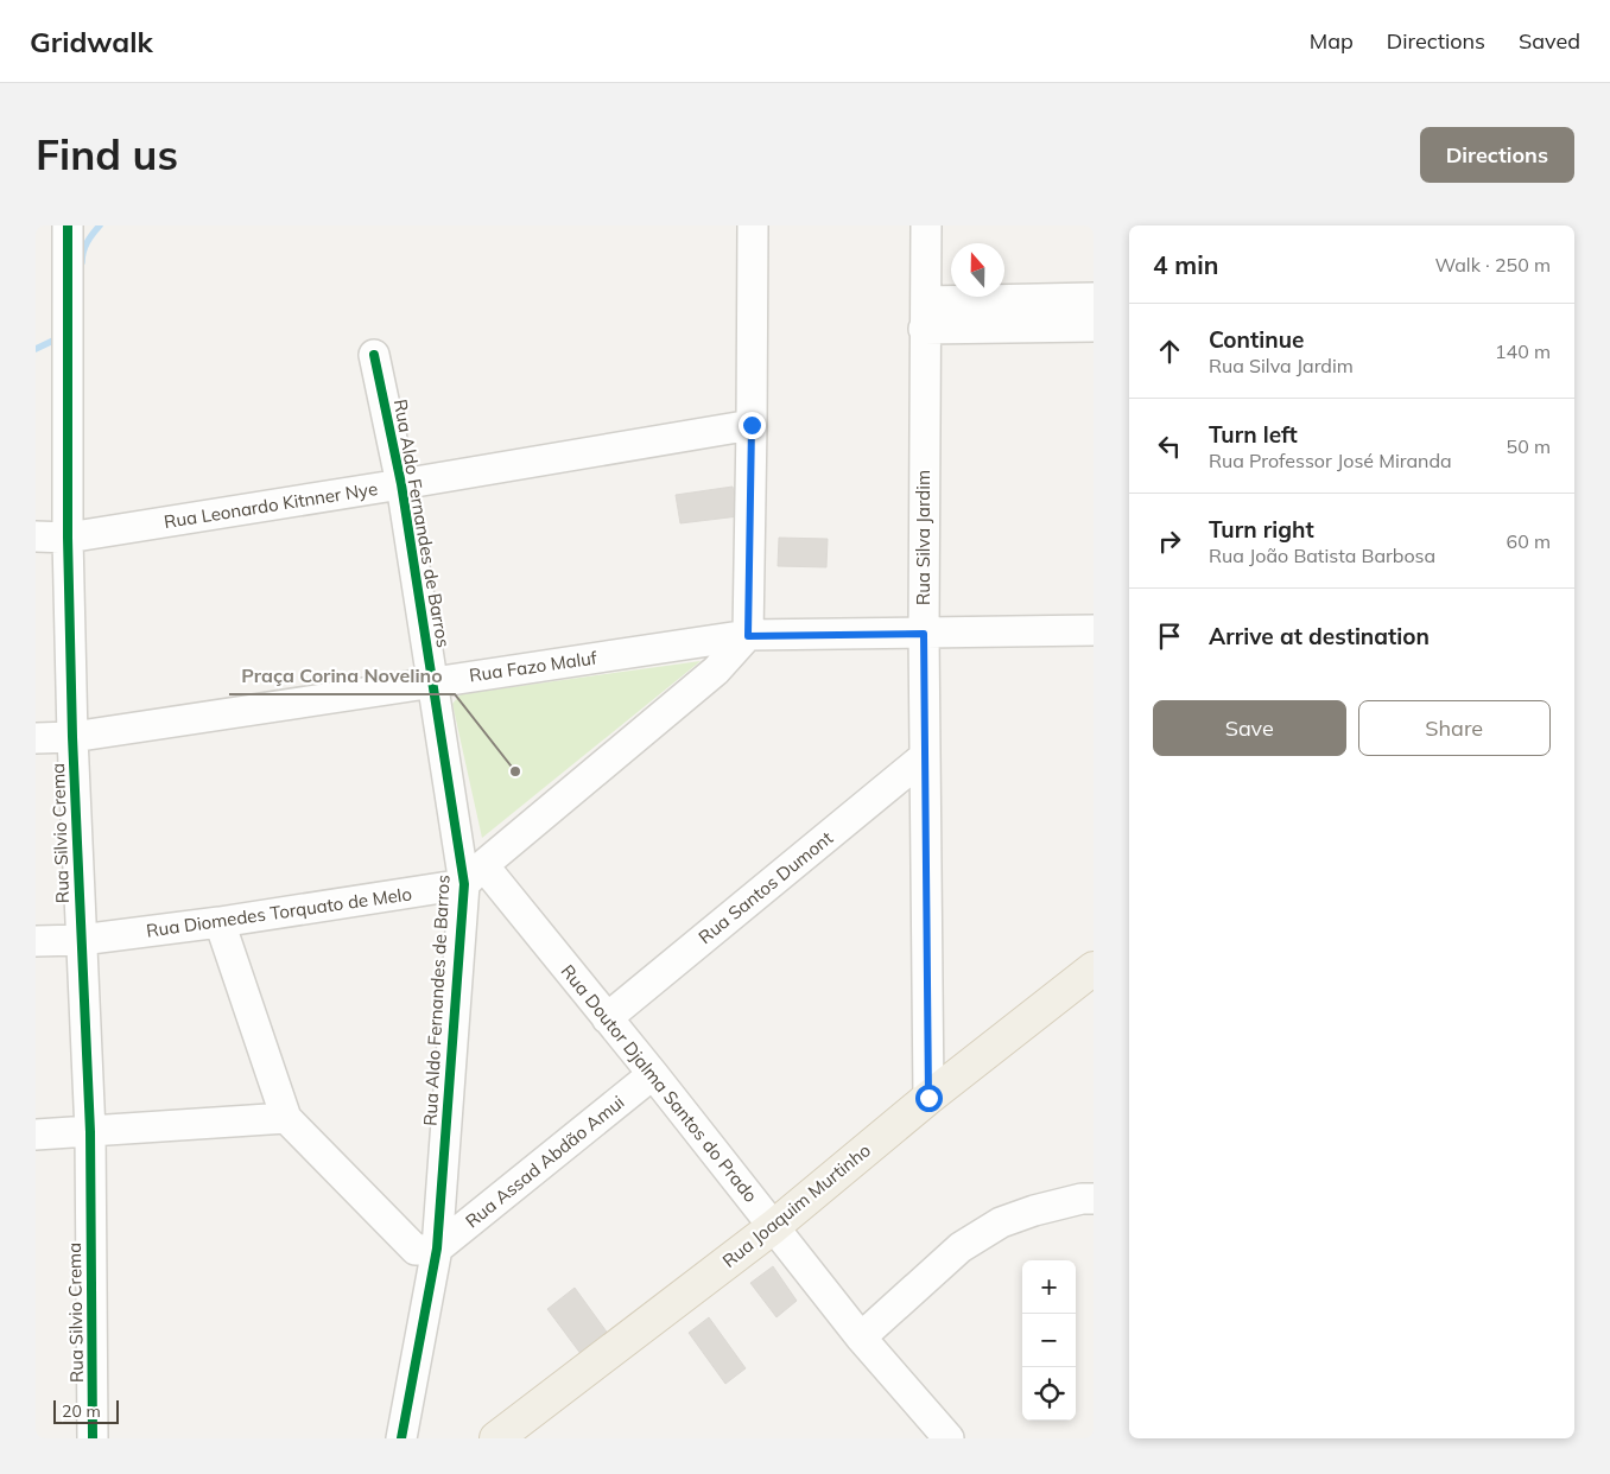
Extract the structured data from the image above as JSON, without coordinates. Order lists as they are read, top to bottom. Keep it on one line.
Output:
{"streets":{"main road":["Rua Joaquim Murtinho"],"street":["Rua Leonardo Kitnner Nye","Rua Aldo Fernandes de Barros","Rua Silva Jardim","Rua Fazo Maluf","Rua Silvio Crema","Rua Santos Dumont","Rua Diomedes Torquato de Melo","Rua Doutor Djalma Santos do Prado","Rua Assad Abdão Amui"]},"crossings":[["Rua Leonardo Kitnner Nye","Rua Aldo Fernandes de Barros"],["Rua Leonardo Kitnner Nye","Rua Silvio Crema"],["Rua Aldo Fernandes de Barros","Rua Fazo Maluf"],["Rua Aldo Fernandes de Barros","Rua Diomedes Torquato de Melo"],["Rua Aldo Fernandes de Barros","Rua Doutor Djalma Santos do Prado"],["Rua Aldo Fernandes de Barros","Rua Assad Abdão Amui"],["Rua Silva Jardim","Rua Fazo Maluf"],["Rua Silva Jardim","Rua Santos Dumont"],["Rua Silva Jardim","Rua Joaquim Murtinho"],["Rua Fazo Maluf","Rua Silvio Crema"],["Rua Silvio Crema","Rua Diomedes Torquato de Melo"],["Rua Santos Dumont","Rua Doutor Djalma Santos do Prado"],["Rua Diomedes Torquato de Melo","Rua Doutor Djalma Santos do Prado"],["Rua Doutor Djalma Santos do Prado","Rua Assad Abdão Amui"],["Rua Doutor Djalma Santos do Prado","Rua Joaquim Murtinho"]],"places":["Praça Corina Novelino"],"scale_bar":"20 m","north":"top","page":{"header":"Gridwalk","nav":["Map","Directions","Saved"],"buttons":["Directions",["Save","Share"]],"title":"Find us","heading":["4 min","Walk · 250 m"],"list":[["Continue","Rua Silva Jardim","140 m"],["Turn left","Rua Professor José Miranda","50 m"],["Turn right","Rua João Batista Barbosa","60 m"],"Arrive at destination"],"map_buttons":["+","−"],"scale":"20 m"}}
